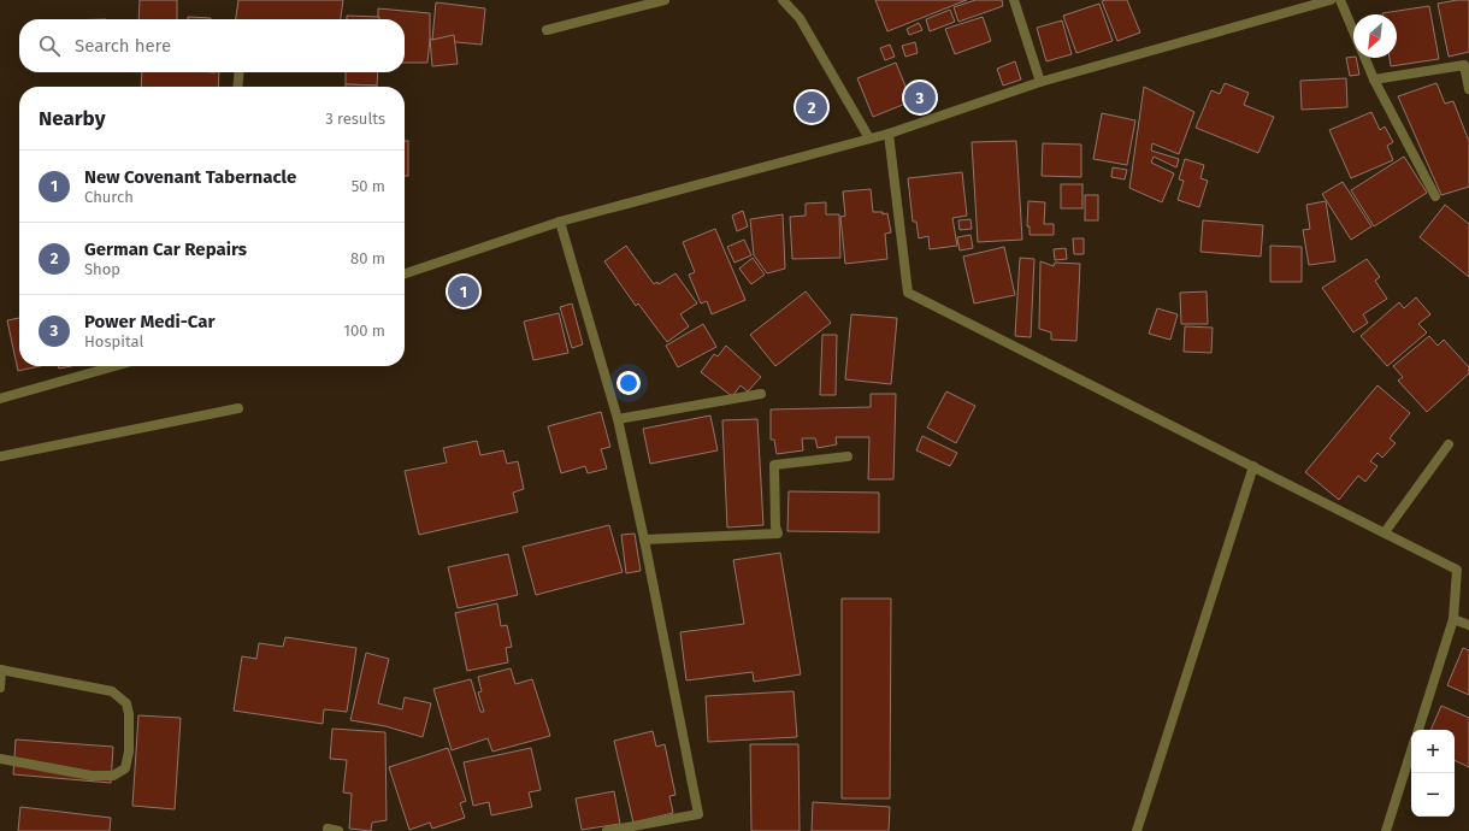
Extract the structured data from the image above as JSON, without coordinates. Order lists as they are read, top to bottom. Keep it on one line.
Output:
{"north":"bottom left","page":{"search":"Search here","pins":["3","2","1"],"heading":["Nearby","3 results"],"list":[{"mark":"1","name":"New Covenant Tabernacle","note":"Church","value":"50 m"},{"mark":"2","name":"German Car Repairs","note":"Shop","value":"80 m"},{"mark":"3","name":"Power Medi-Car","note":"Hospital","value":"100 m"}],"map_buttons":["+","−"]}}
